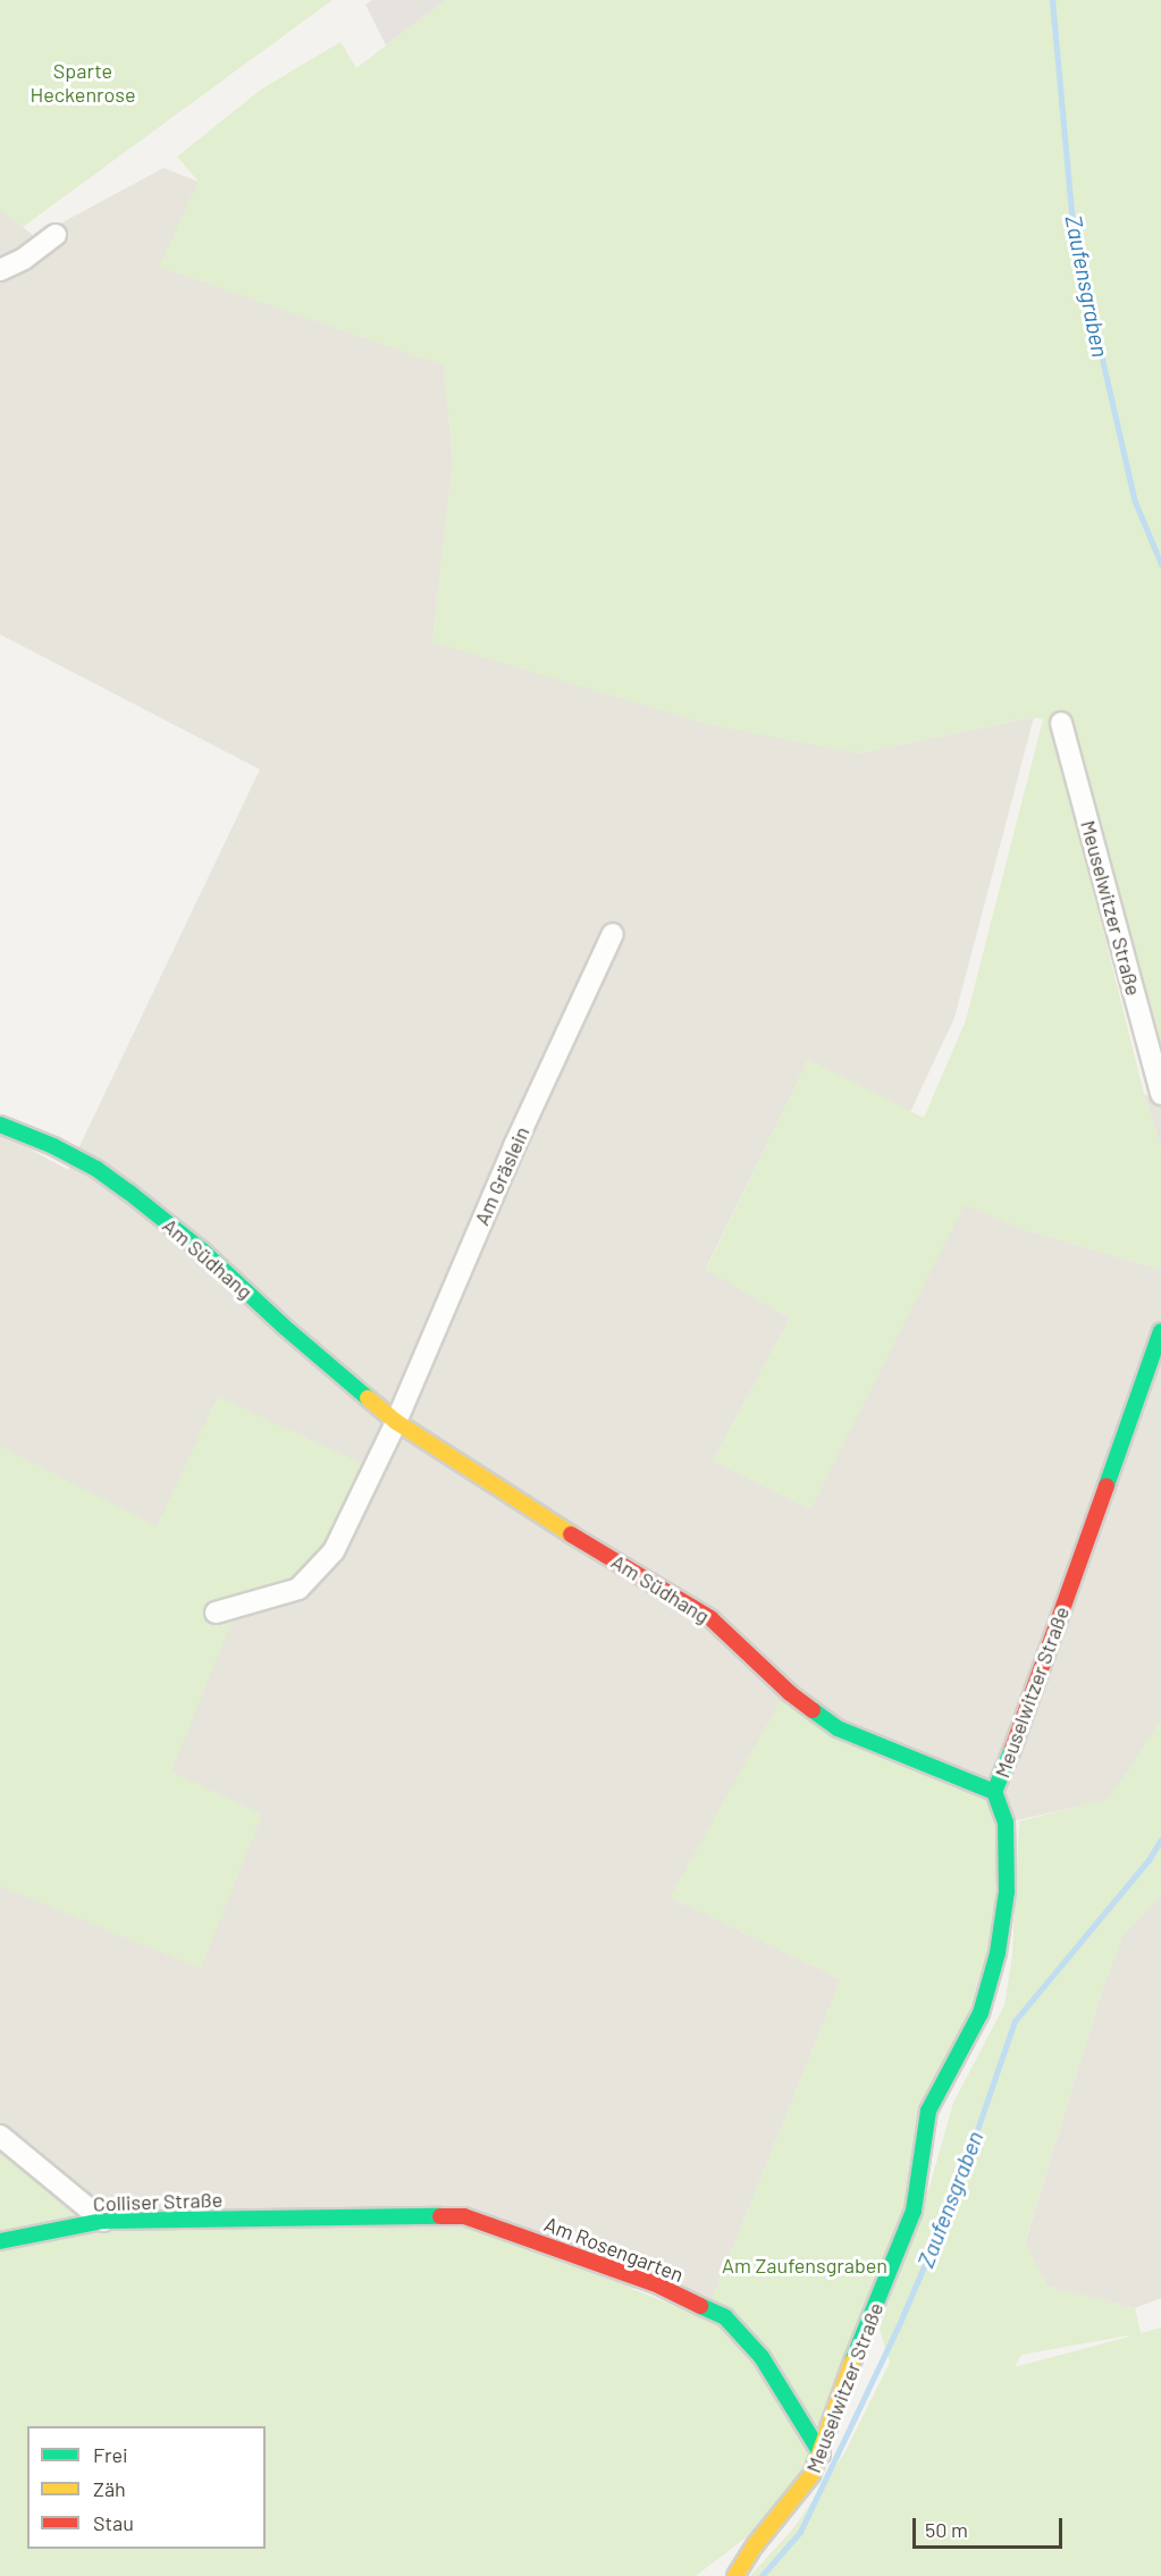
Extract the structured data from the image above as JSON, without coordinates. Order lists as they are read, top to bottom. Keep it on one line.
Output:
{"streets":{"street":["Meuselwitzer Straße","Am Gräslein","Am Südhang","Colliser Straße","Am Rosengarten"]},"crossings":[["Meuselwitzer Straße","Am Südhang"],["Meuselwitzer Straße","Am Rosengarten"],["Am Gräslein","Am Südhang"],["Colliser Straße","Am Rosengarten"]],"water":["Zaufensgraben"],"parks":["Sparte Heckenrose","Am Zaufensgraben"],"legend":["Frei","Zäh","Stau"],"scale_bar":"50 m"}
